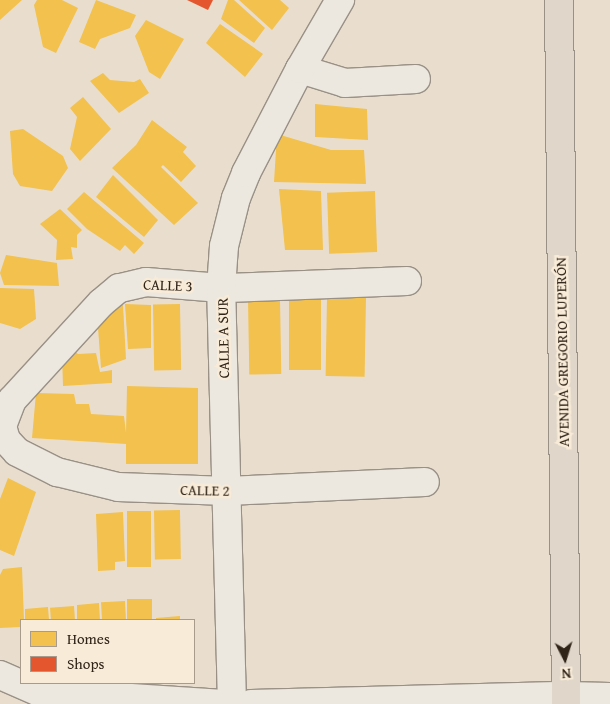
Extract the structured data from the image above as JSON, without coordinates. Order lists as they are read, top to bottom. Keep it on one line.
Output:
{"streets":{"main road":["AVENIDA GREGORIO LUPERÓN"],"street":["CALLE 3","CALLE A SUR","CALLE 2"]},"crossings":[["CALLE 3","CALLE A SUR"],["CALLE 3","CALLE 2"],["CALLE A SUR","CALLE 2"]],"legend":["Homes","Shops"],"north":"bottom"}
